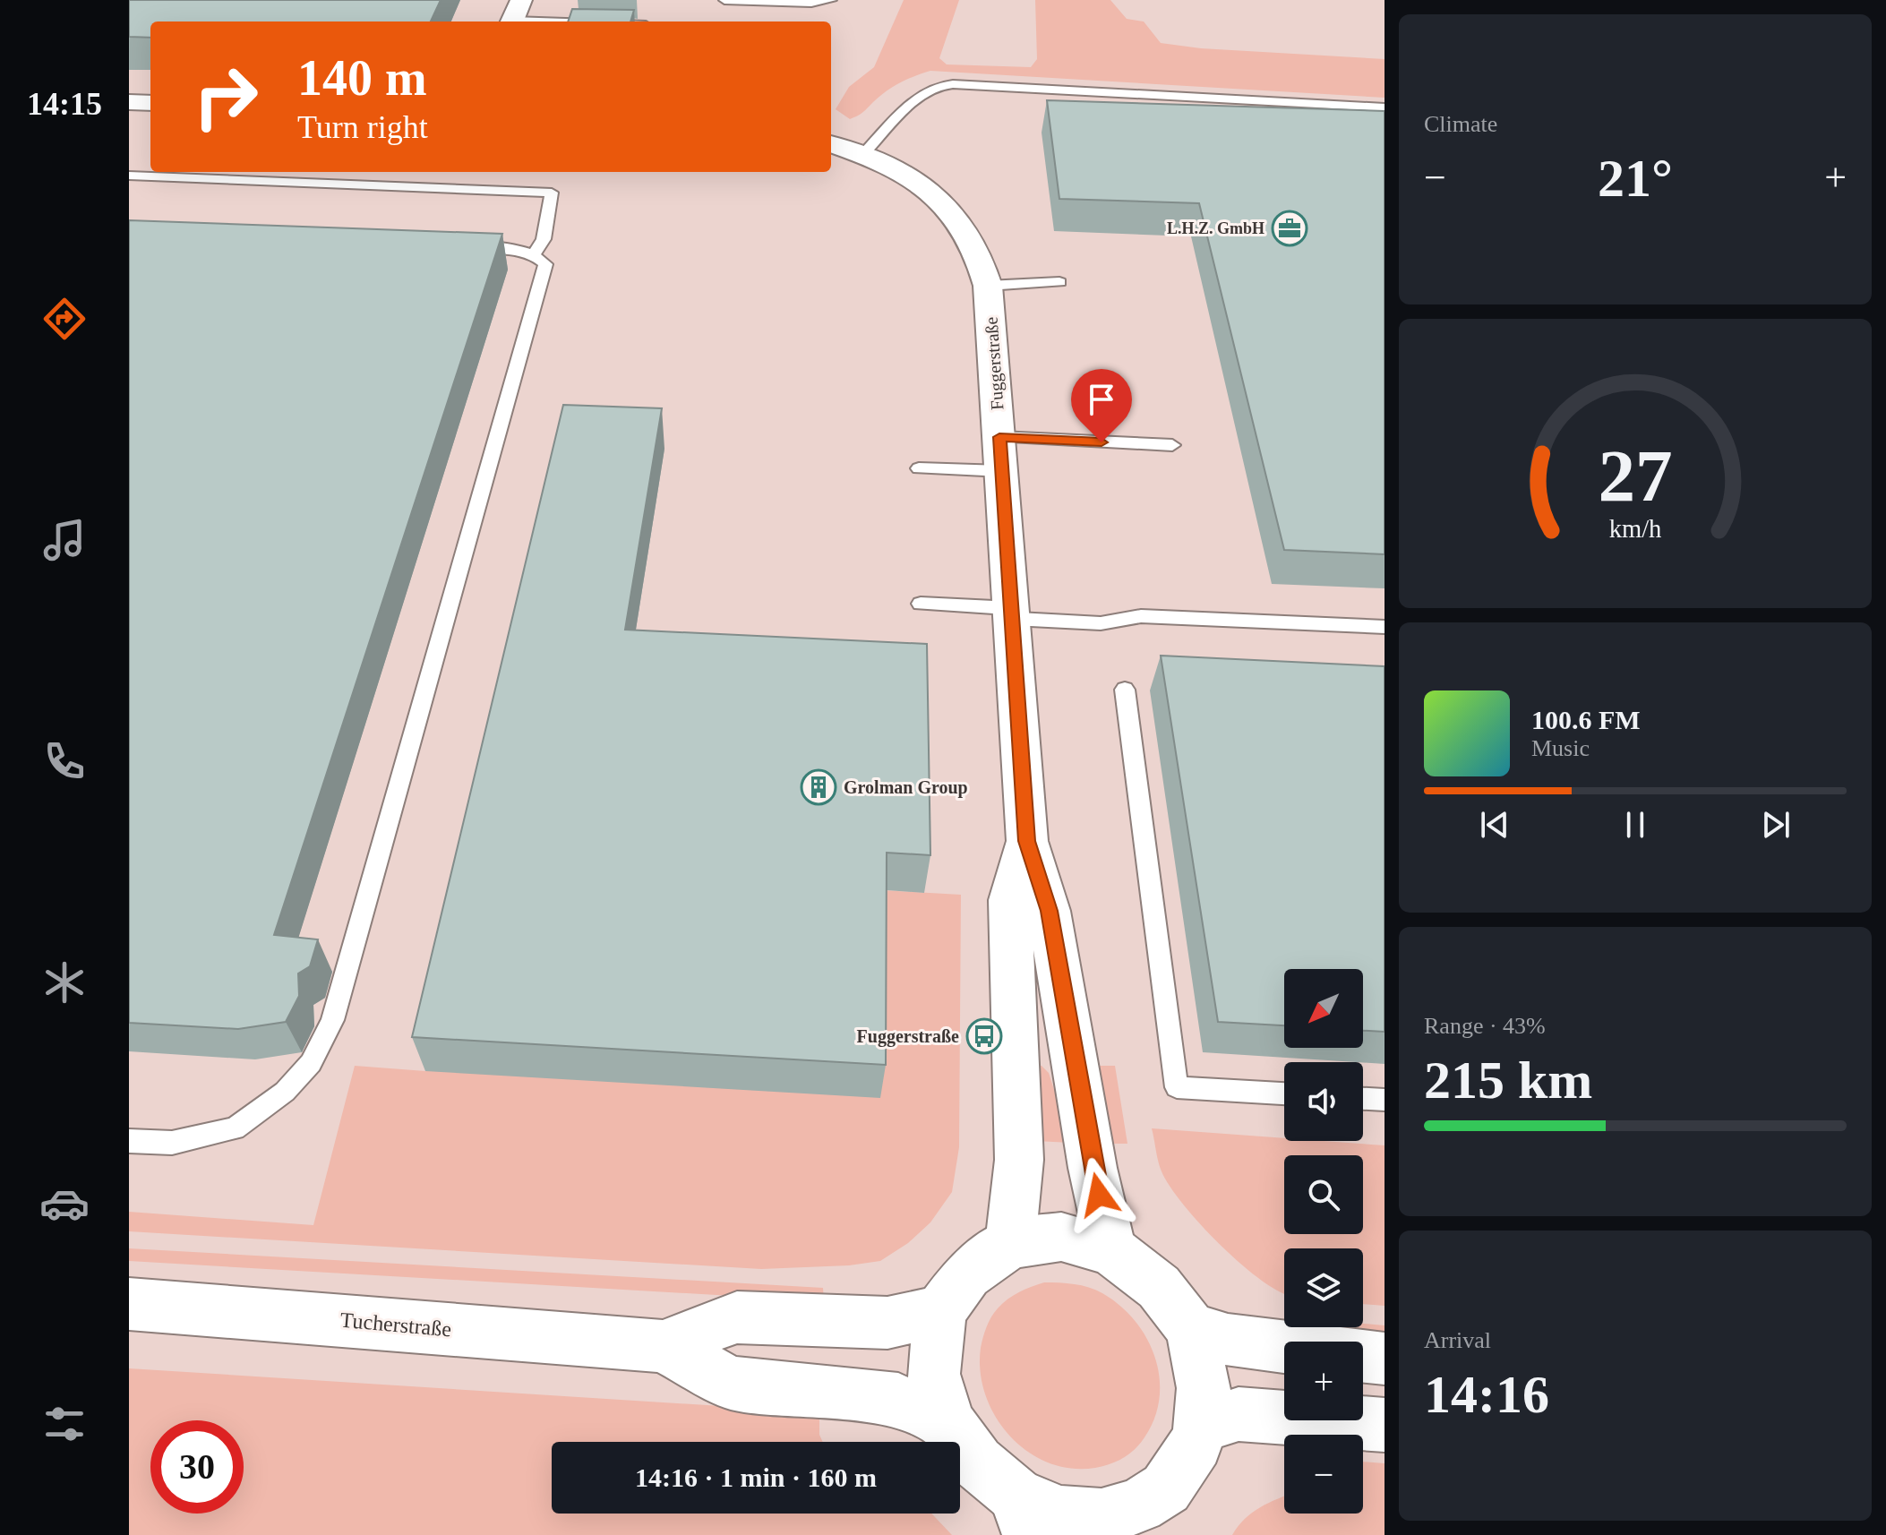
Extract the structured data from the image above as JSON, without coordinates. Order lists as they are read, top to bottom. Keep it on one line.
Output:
{"streets":{"street":["Fuggerstraße","Tucherstraße"]},"places":{"office":["L.H.Z. GmbH"],"building":["Grolman Group"],"bus stop":["Fuggerstraße"]},"north":"bottom left","page":{"tabs":"14:15","tile":["Climate",["Range · 43%","215 km"],["Arrival","14:16"]],"turn":["140 m","Turn right"],"heat":["−","21°","+"],"song":["100.6 FM","Music"],"map_buttons":["+","−"],"limit":"30","trip":"14:16 · 1 min · 160 m","gauge":["27","km/h"]}}
